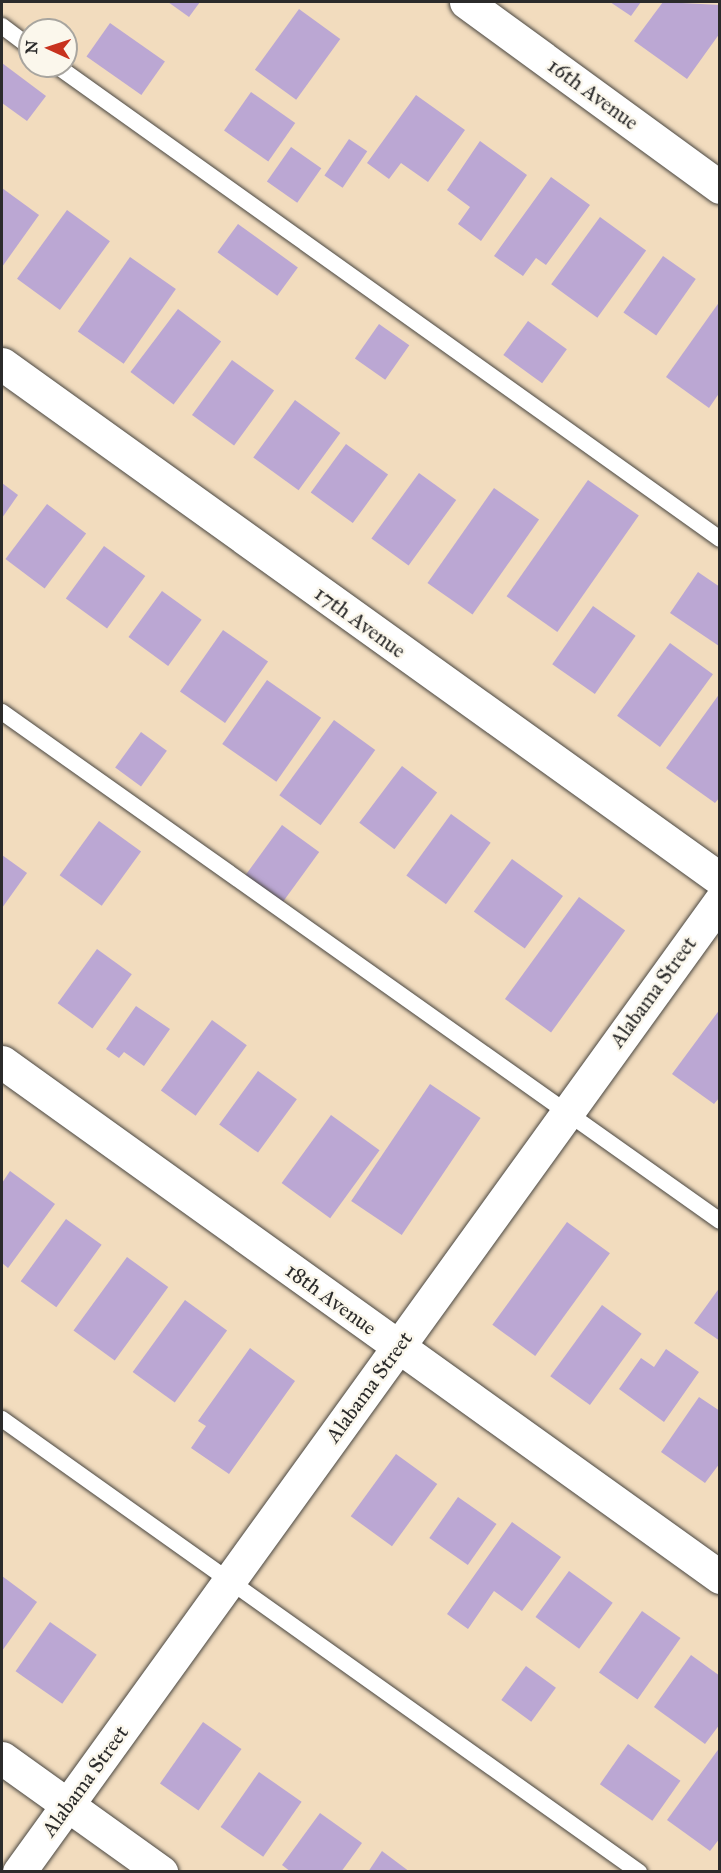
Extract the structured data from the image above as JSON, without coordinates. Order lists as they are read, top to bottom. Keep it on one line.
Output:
{"streets":{"street":["16th Avenue","17th Avenue","Alabama Street","18th Avenue"]},"crossings":[["Alabama Street","18th Avenue"]],"north":"left"}
